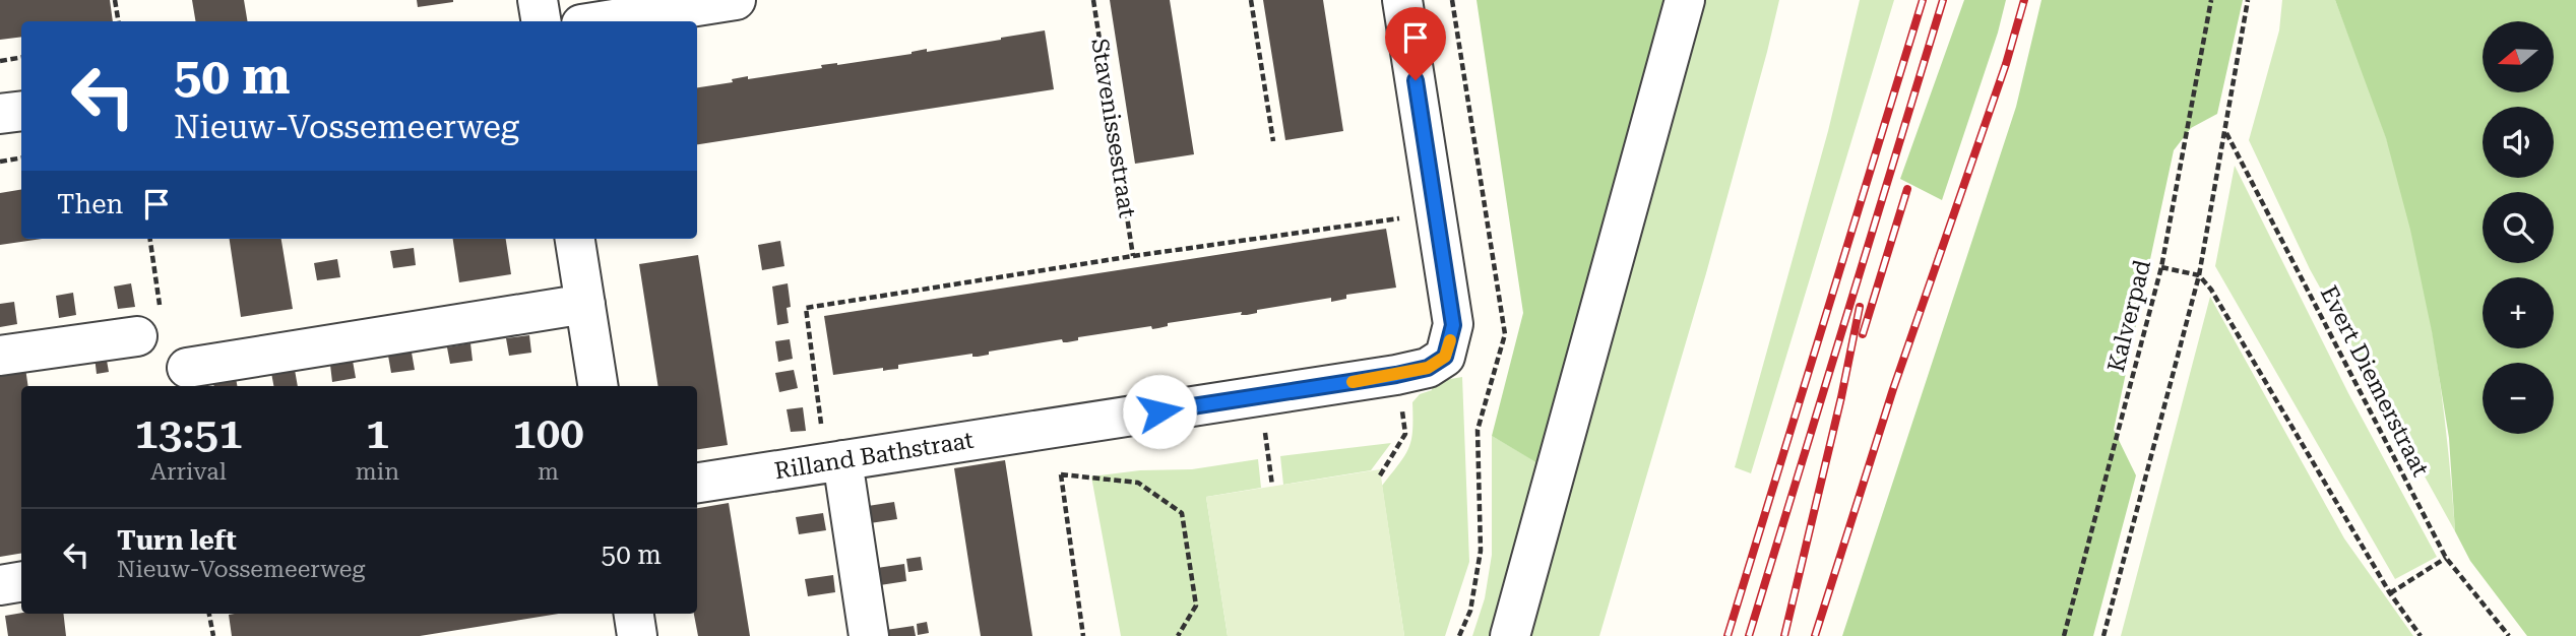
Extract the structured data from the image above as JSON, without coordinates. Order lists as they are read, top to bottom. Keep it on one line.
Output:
{"streets":{"street":["Rilland Bathstraat"],"path":["Stavenissestraat","Kalverpad","Evert Diemerstraat"]},"north":"left","page":{"map_buttons":["+","−"],"turn":["50 m","Nieuw-Vossemeerweg"],"then":"Then","eta":["13:51","Arrival","1","min","100","m"],"list":[{"name":"Turn left","note":"Nieuw-Vossemeerweg","value":"50 m"}]}}
